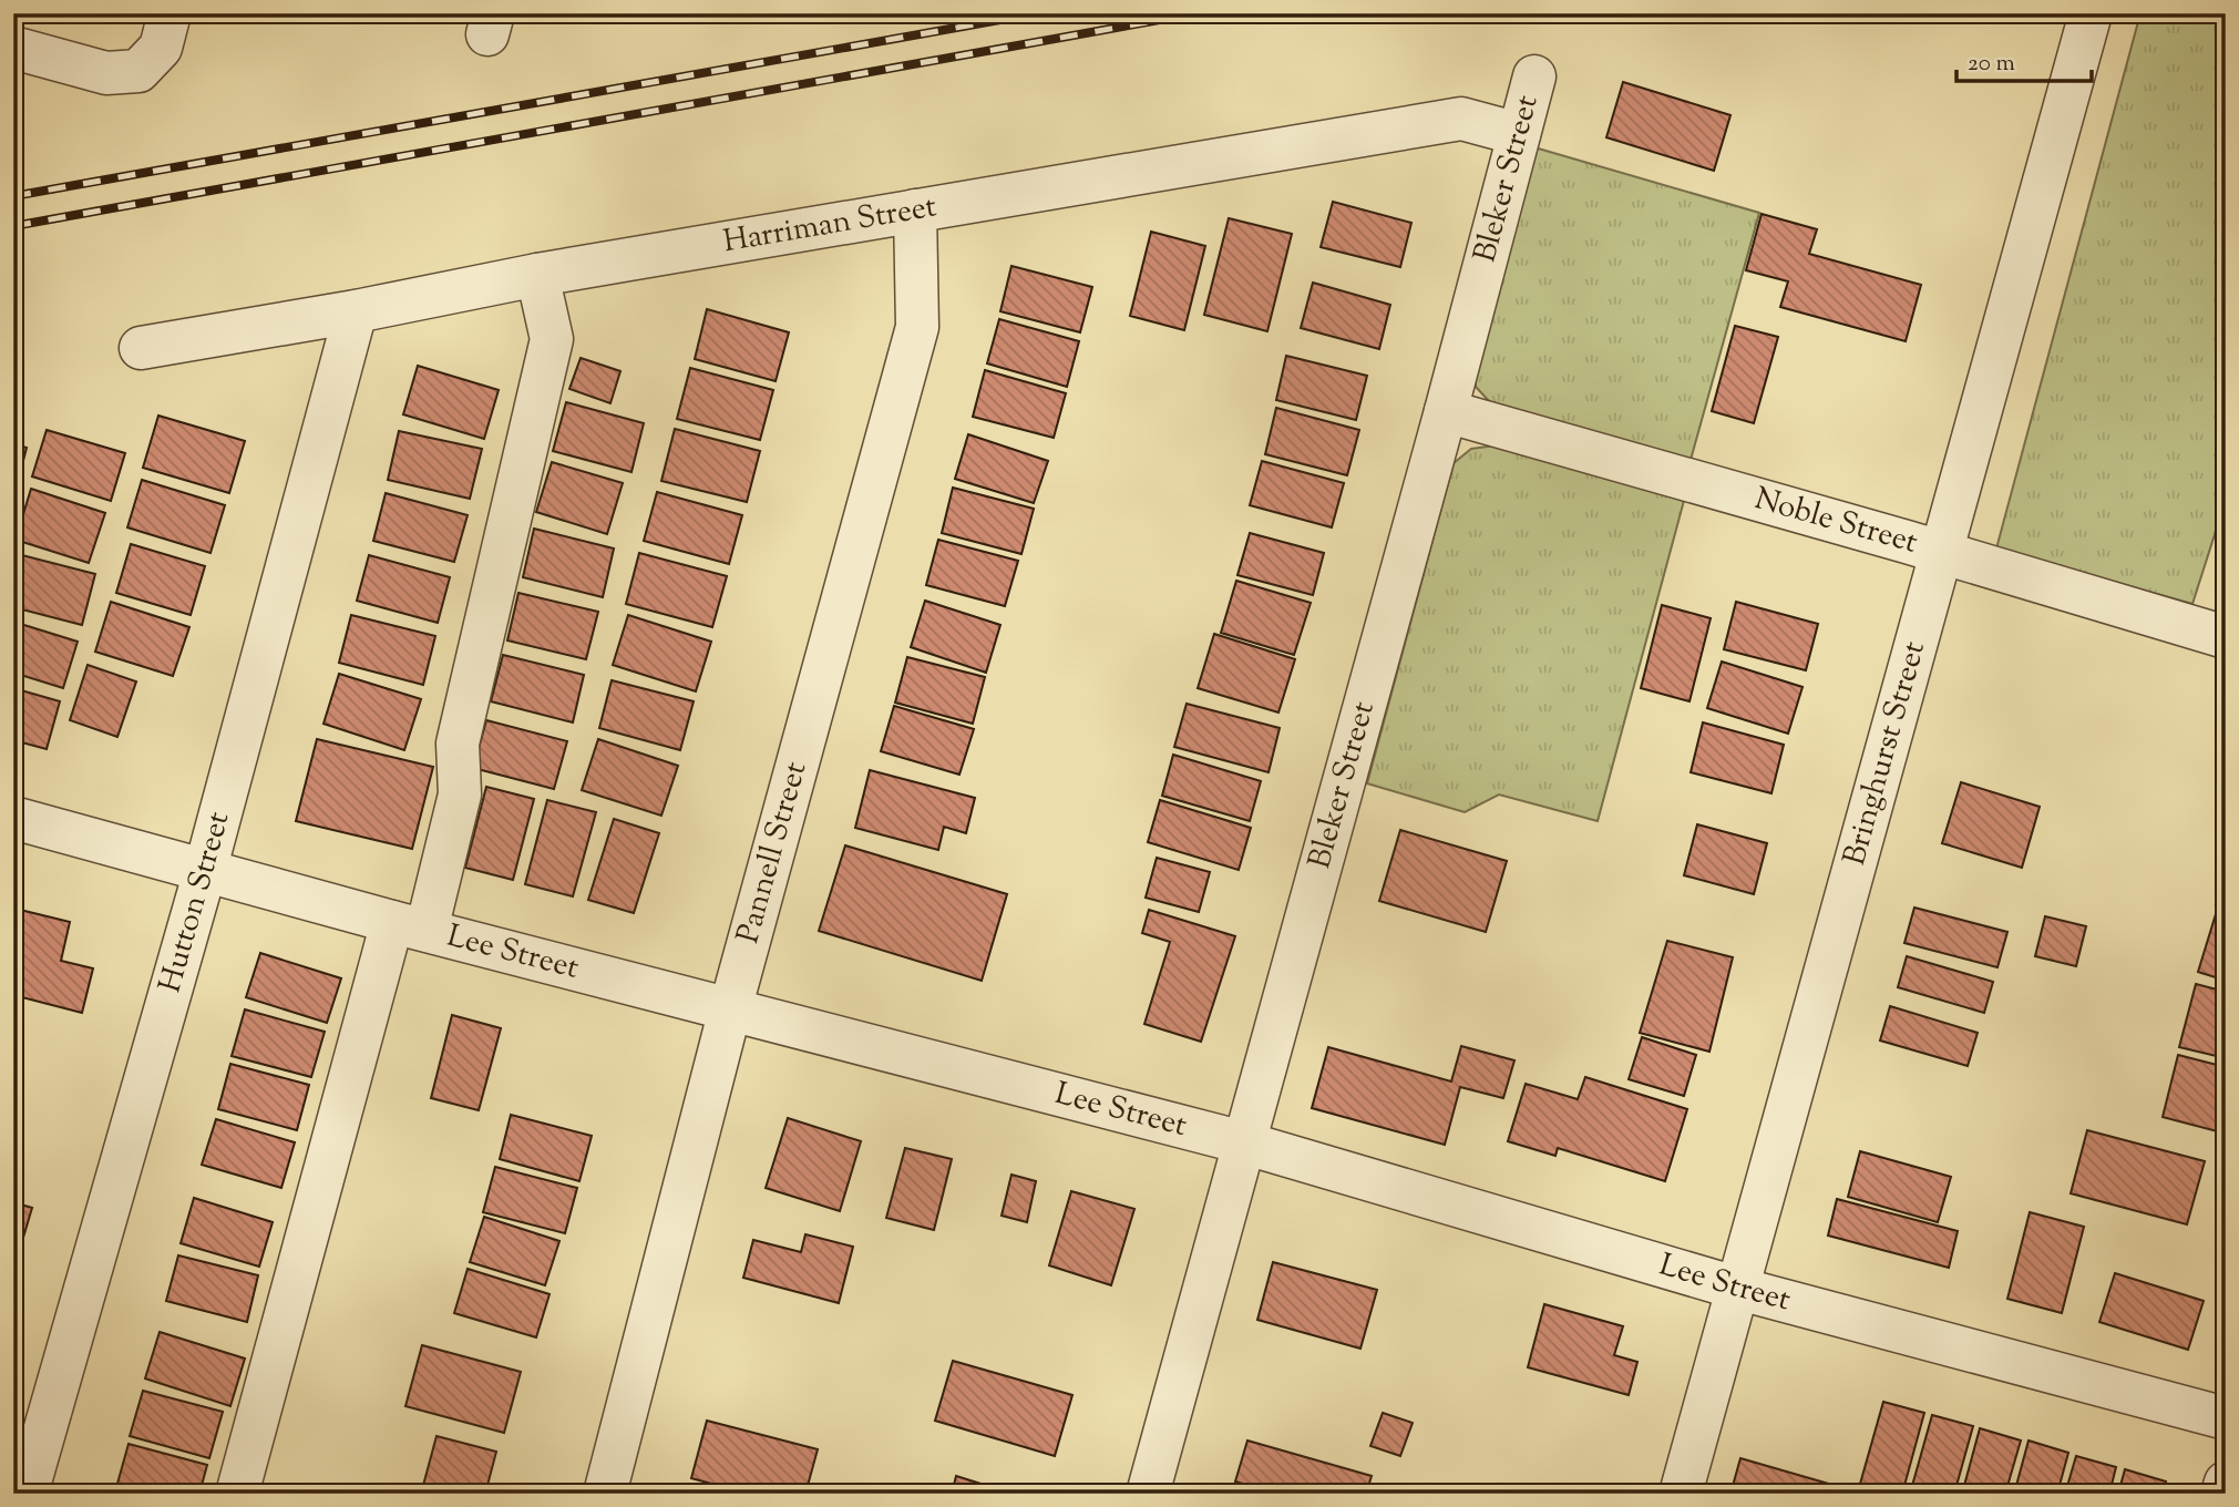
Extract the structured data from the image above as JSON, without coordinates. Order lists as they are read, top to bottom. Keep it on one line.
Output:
{"streets":{"street":["Bleker Street","Harriman Street","Noble Street","Bringhurst Street","Pannell Street","Hutton Street","Lee Street"]},"crossings":[["Bleker Street","Harriman Street"],["Bleker Street","Noble Street"],["Bleker Street","Lee Street"],["Harriman Street","Pannell Street"],["Harriman Street","Hutton Street"],["Noble Street","Bringhurst Street"],["Bringhurst Street","Lee Street"],["Pannell Street","Lee Street"],["Hutton Street","Lee Street"]],"scale_bar":"20 m"}
